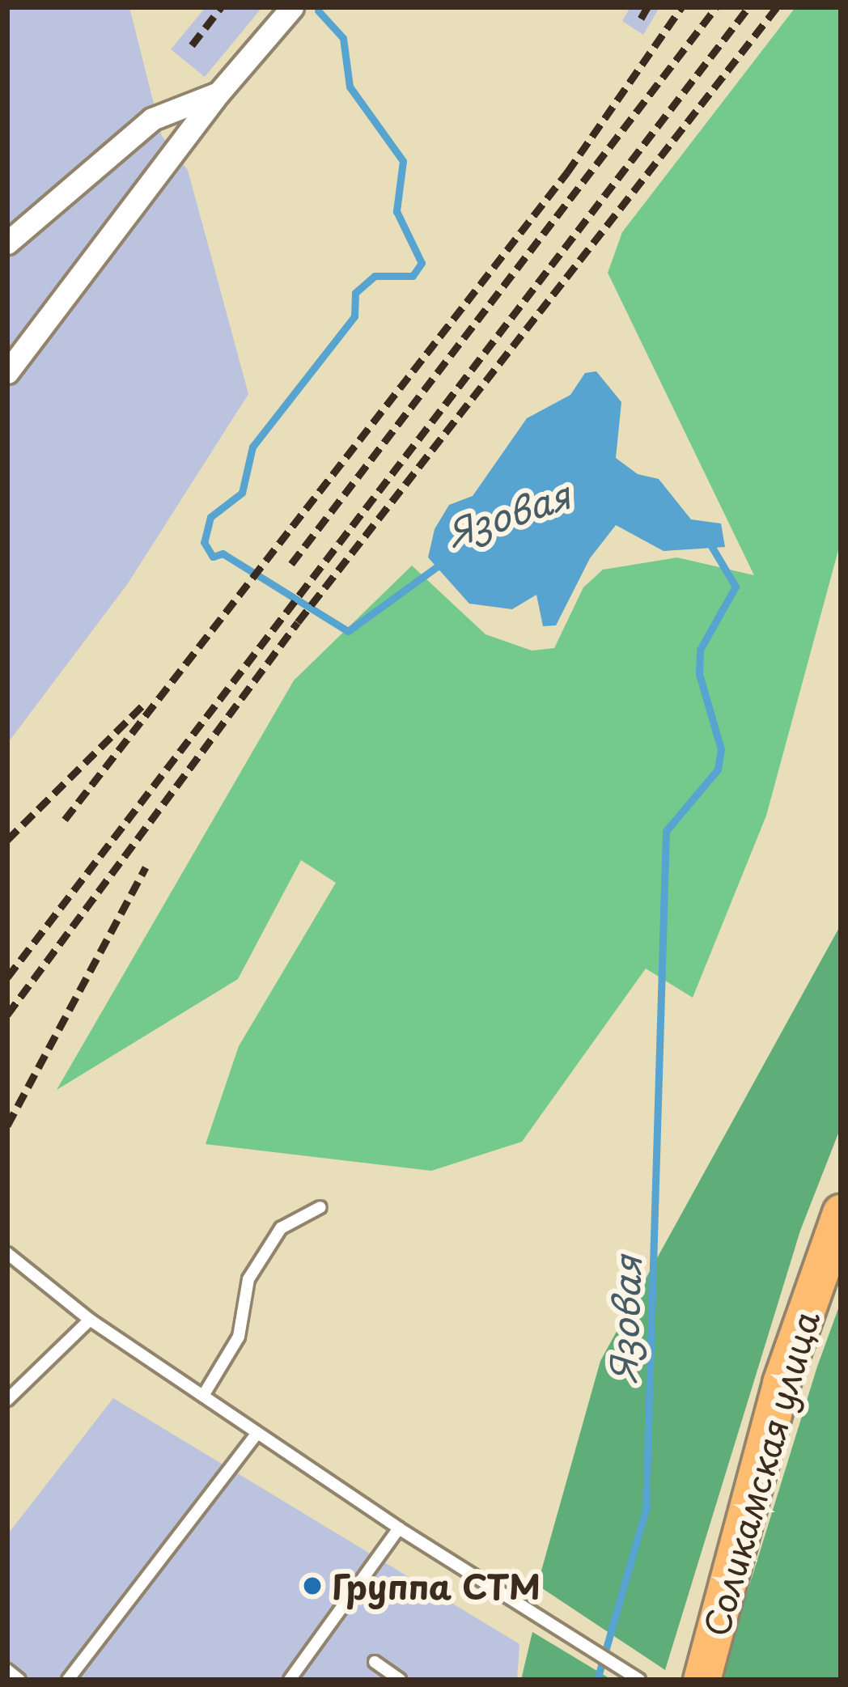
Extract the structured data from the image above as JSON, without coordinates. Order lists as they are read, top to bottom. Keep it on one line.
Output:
{"streets":{"main road":["Соликамская улица"]},"water":["Язовая"],"places":["Группа СТМ"]}
